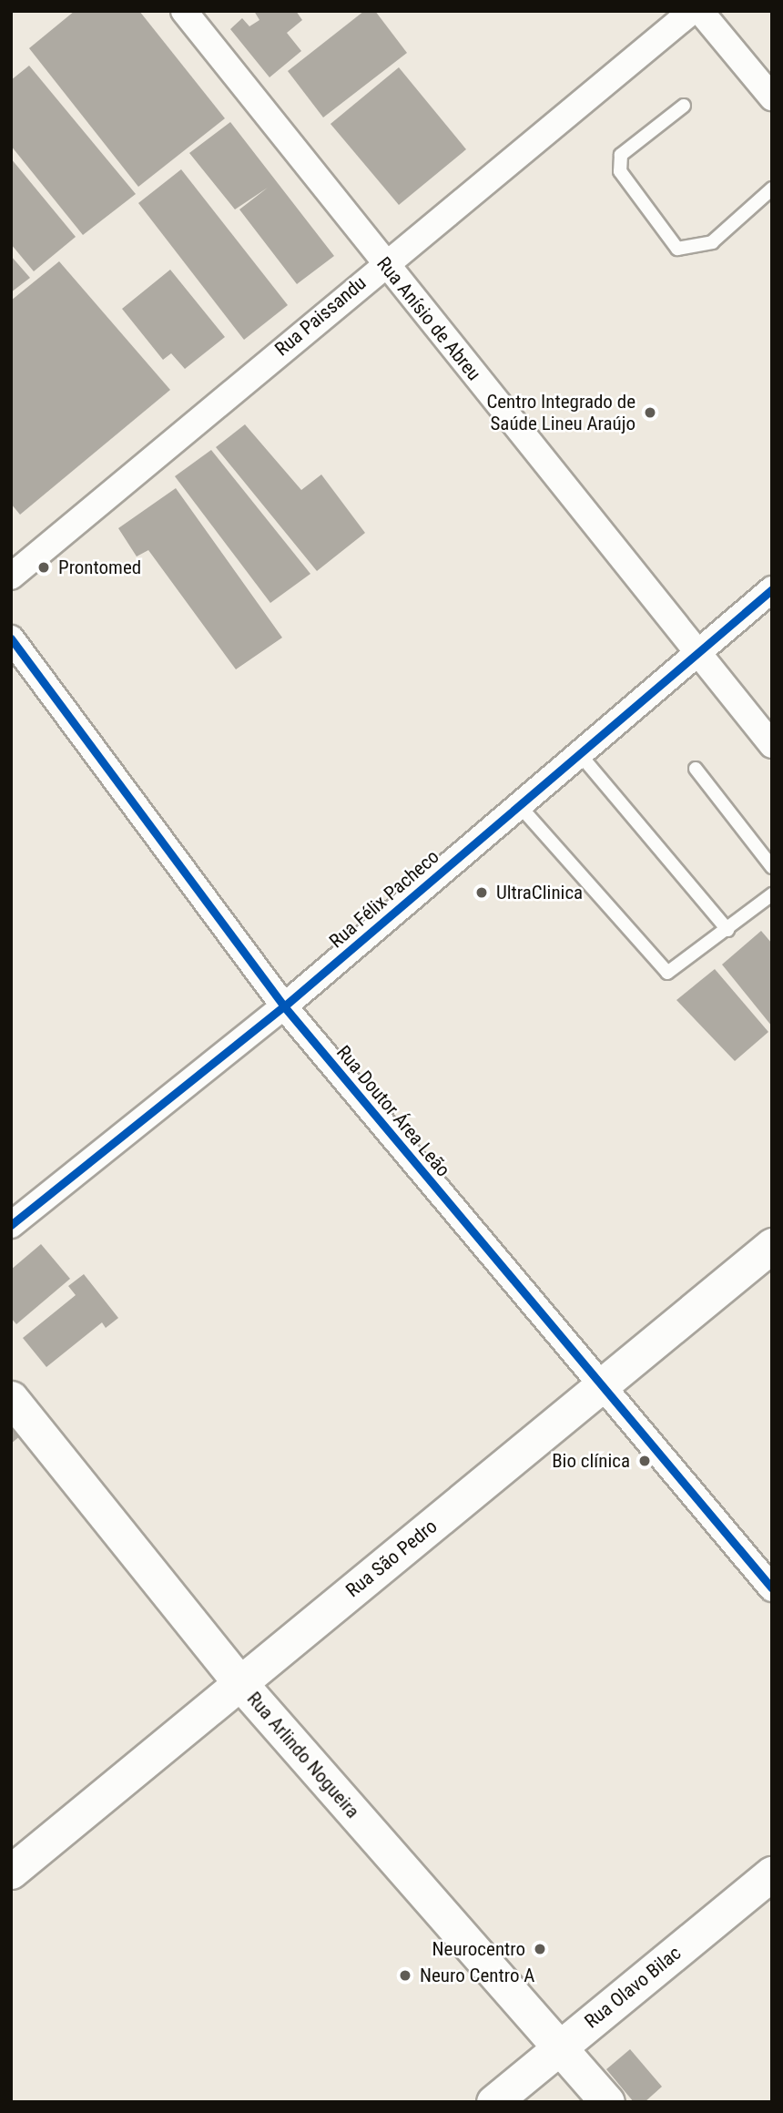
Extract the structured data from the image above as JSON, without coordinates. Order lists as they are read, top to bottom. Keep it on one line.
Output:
{"streets":{"street":["Rua Paissandu","Rua Anísio de Abreu","Rua Félix Pacheco","Rua Doutor Área Leão","Rua São Pedro","Rua Arlindo Nogueira","Rua Olavo Bilac"]},"crossings":[["Rua Paissandu","Rua Anísio de Abreu"],["Rua Anísio de Abreu","Rua Félix Pacheco"],["Rua Félix Pacheco","Rua Doutor Área Leão"],["Rua Doutor Área Leão","Rua São Pedro"],["Rua São Pedro","Rua Arlindo Nogueira"],["Rua Arlindo Nogueira","Rua Olavo Bilac"]],"places":["Centro Integrado de Saúde Lineu Araújo","Prontomed","UltraClinica","Bio clínica","Neurocentro","Neuro Centro A"]}
